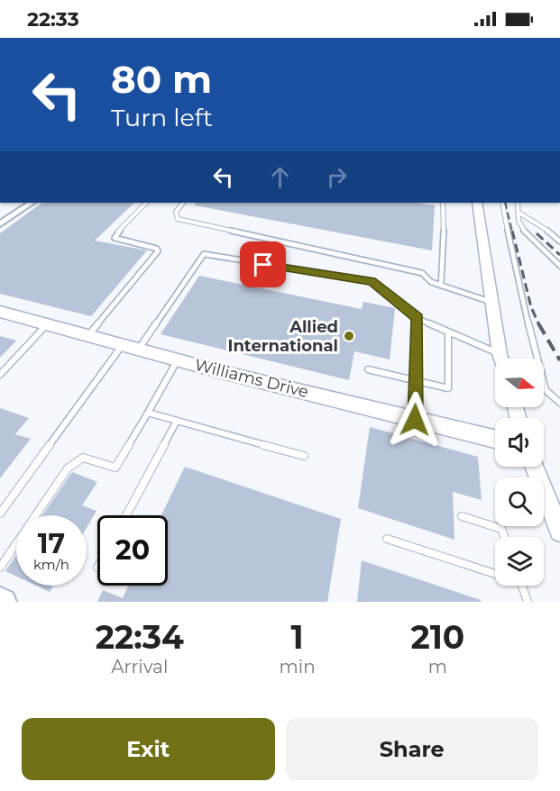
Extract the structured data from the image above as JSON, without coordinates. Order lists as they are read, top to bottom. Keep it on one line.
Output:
{"streets":{"main road":["Williams Drive"]},"places":["Allied International"],"north":"right","page":{"status":"22:33","turn":["80 m","Turn left"],"speed":"17 km/h","limit":"20","eta":["22:34","Arrival","1","min","210","m"],"buttons":["Exit","Share"]}}
